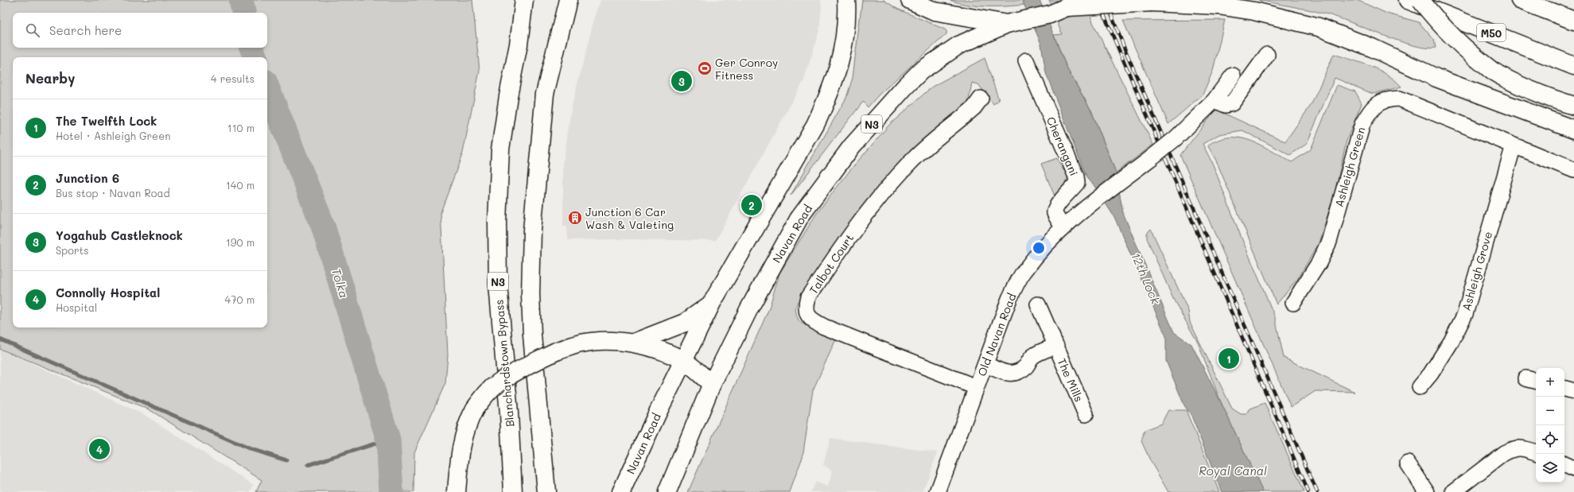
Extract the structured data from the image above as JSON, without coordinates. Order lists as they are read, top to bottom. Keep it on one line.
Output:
{"streets":{"main road":["M50","N3","Navan Road","Blanchardstown Bypass"],"street":["Cherangani","Ashleigh Green","Talbot Court","Ashleigh Grove","Old Navan Road","The Mills"]},"crossings":[["N3","Navan Road"],["N3","Blanchardstown Bypass"],["Cherangani","Old Navan Road"],["Ashleigh Green","Ashleigh Grove"],["Talbot Court","Old Navan Road"],["Old Navan Road","The Mills"]],"water":["12th Lock","Tolka","Royal Canal"],"places":{"sports":["Ger Conroy Fitness"],"building":["Junction 6 Car Wash & Valeting"]},"page":{"search":"Search here","heading":["Nearby","4 results"],"pins":["3","2","1","4"],"list":[{"mark":"1","name":"The Twelfth Lock","note":"Hotel · Ashleigh Green","value":"110 m"},{"mark":"2","name":"Junction 6","note":"Bus stop · Navan Road","value":"140 m"},{"mark":"3","name":"Yogahub Castleknock","note":"Sports","value":"190 m"},{"mark":"4","name":"Connolly Hospital","note":"Hospital","value":"470 m"}],"map_buttons":["+","−"]}}
